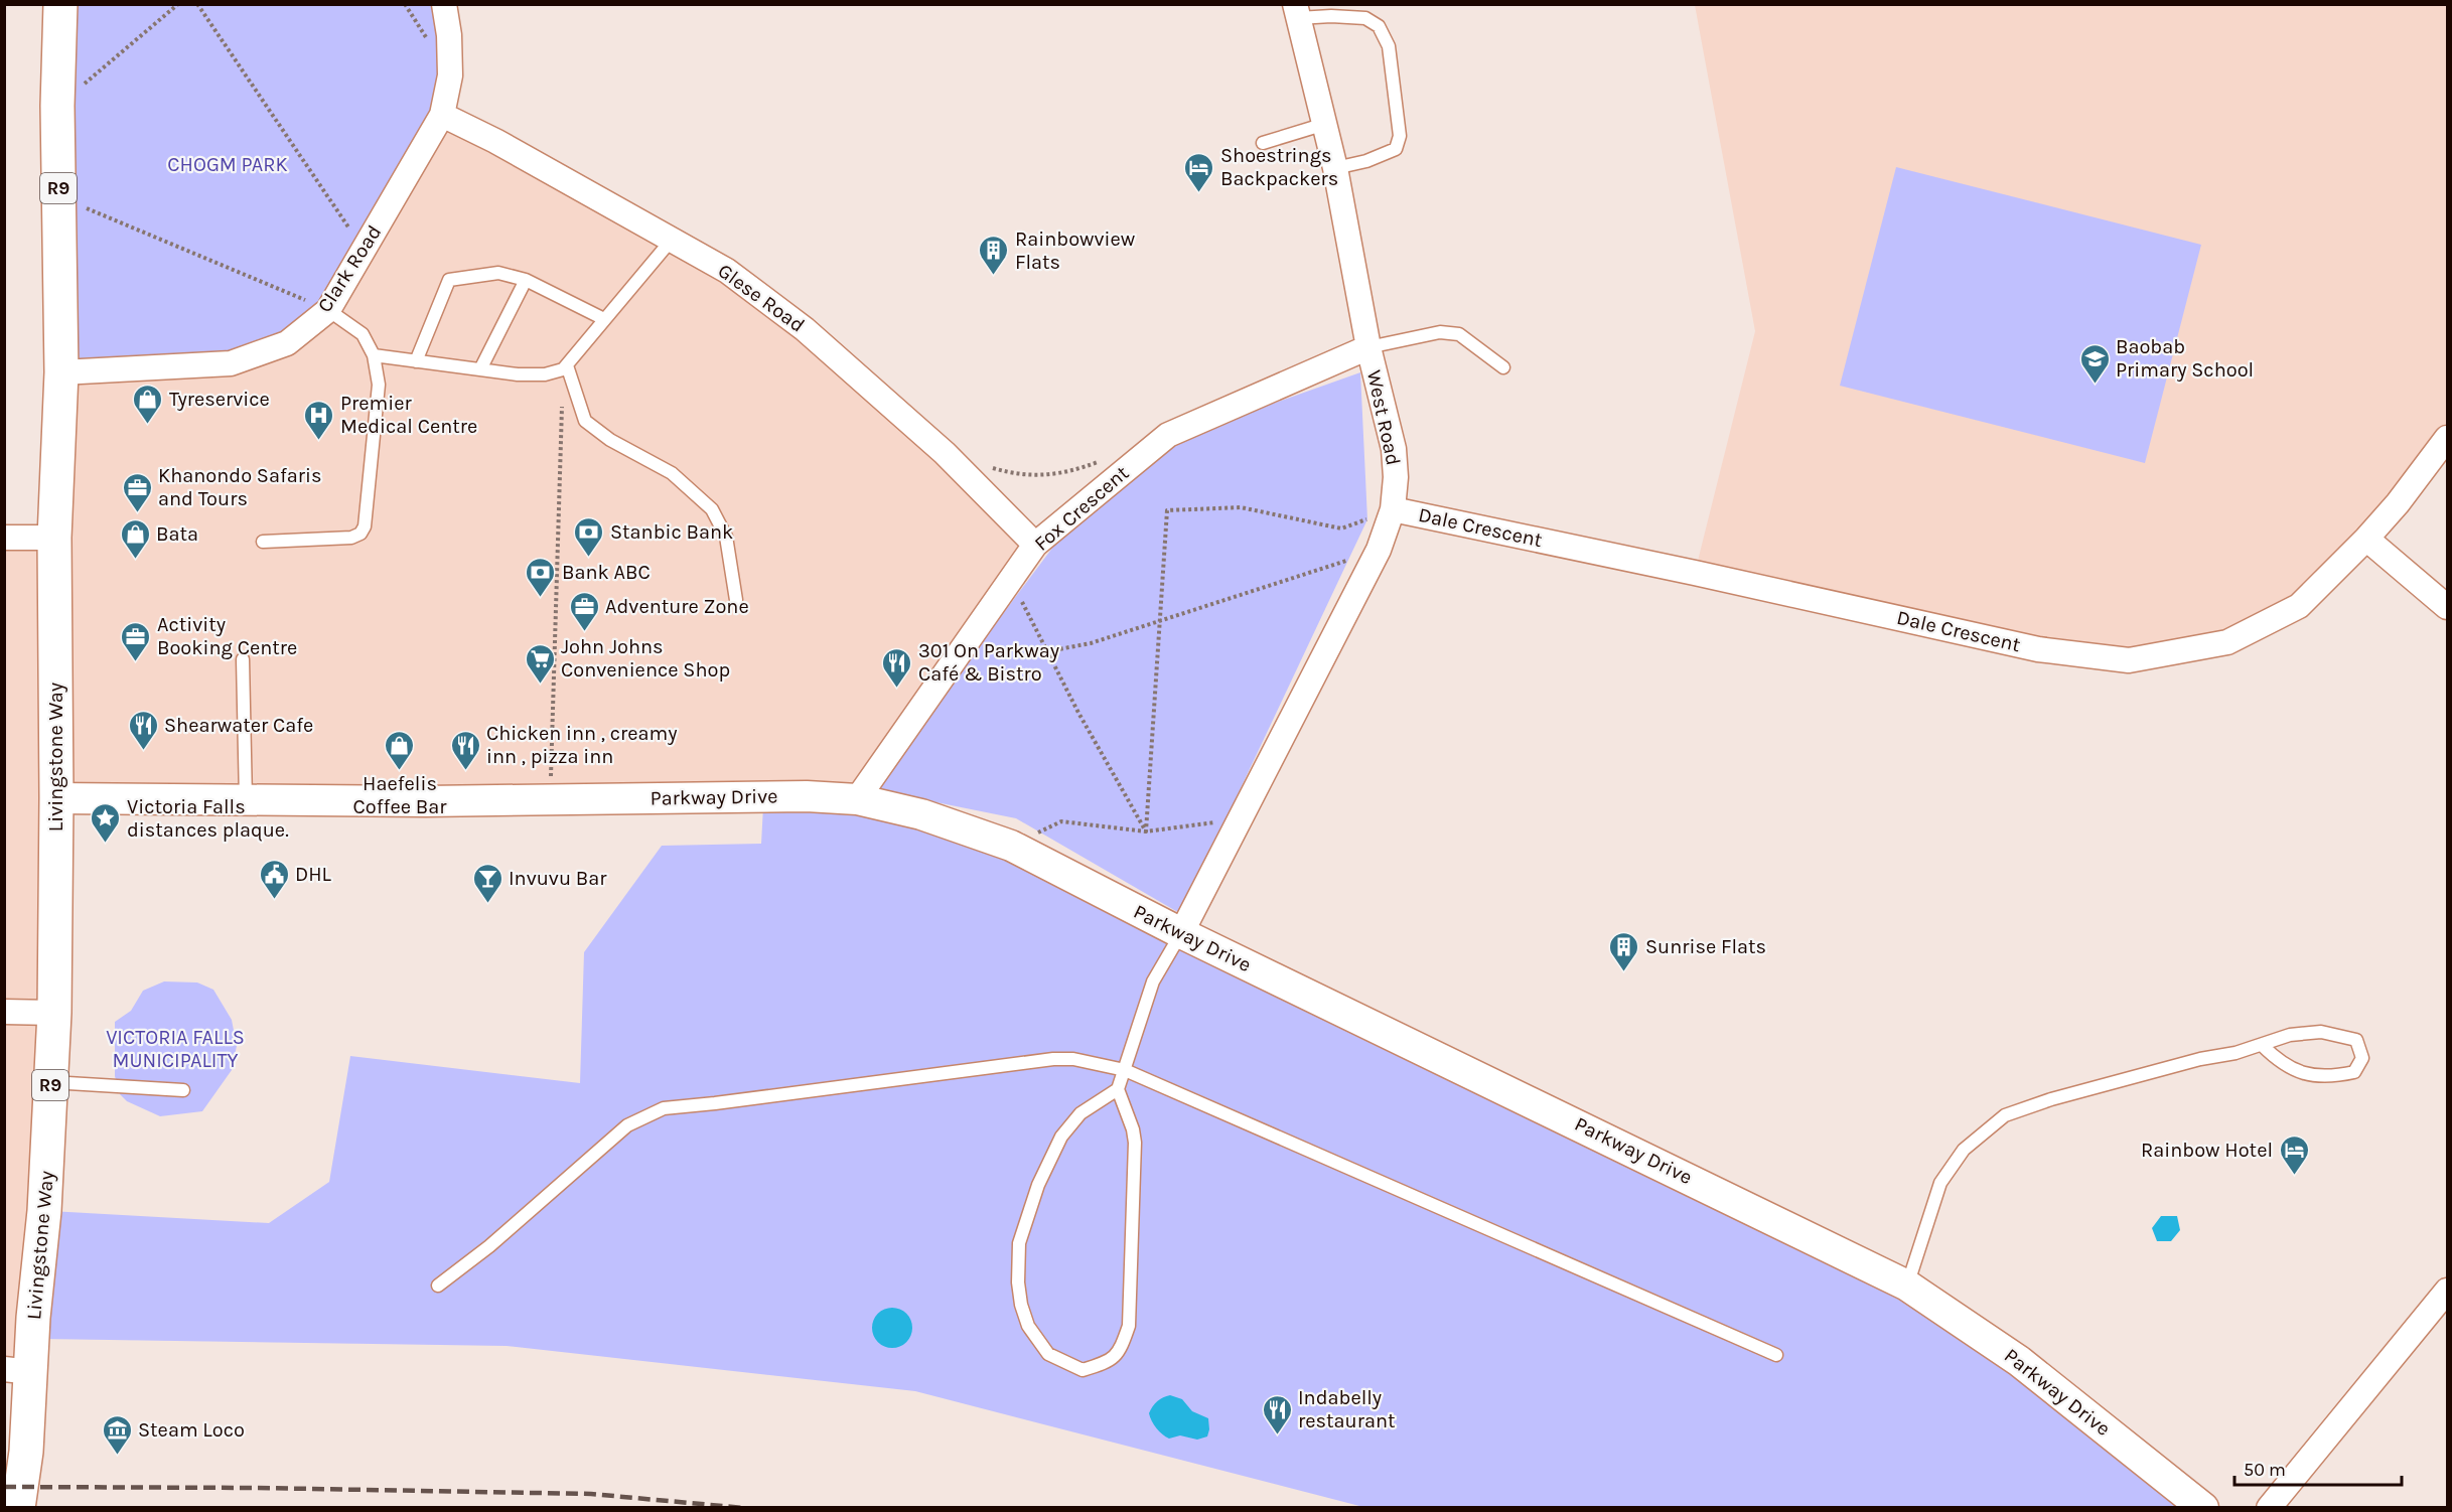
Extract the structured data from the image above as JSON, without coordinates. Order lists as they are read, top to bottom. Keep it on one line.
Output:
{"streets":{"highway":["R9","Livingstone Way"],"street":["Clark Road","Glese Road","West Road","Fox Crescent","Dale Crescent","Parkway Drive"]},"crossings":[["Clark Road","Glese Road"],["Clark Road","Livingstone Way"],["Glese Road","Fox Crescent"],["West Road","Fox Crescent"],["West Road","Dale Crescent"],["West Road","Parkway Drive"],["Fox Crescent","Parkway Drive"],["Livingstone Way","Parkway Drive"]],"parks":["CHOGM PARK","VICTORIA FALLS MUNICIPALITY"],"places":{"hotel":["Shoestrings Backpackers","Rainbow Hotel"],"building":["Rainbowview Flats","Sunrise Flats"],"school or university":["Baobab Primary School"],"shop":["Tyreservice","Bata","Haefelis Coffee Bar"],"hospital":["Premier Medical Centre"],"office":["Khanondo Safaris and Tours","Adventure Zone","Activity Booking Centre"],"bank":["Stanbic Bank","Bank ABC"],"supermarket":["John Johns Convenience Shop"],"restaurant":["301 On Parkway Café & Bistro","Shearwater Cafe","Chicken inn , creamy inn , pizza inn","Indabelly restaurant"],"place":["Victoria Falls distances plaque."],"public building":["DHL"],"bar":["Invuvu Bar"],"museum":["Steam Loco"]},"scale_bar":"50 m"}
